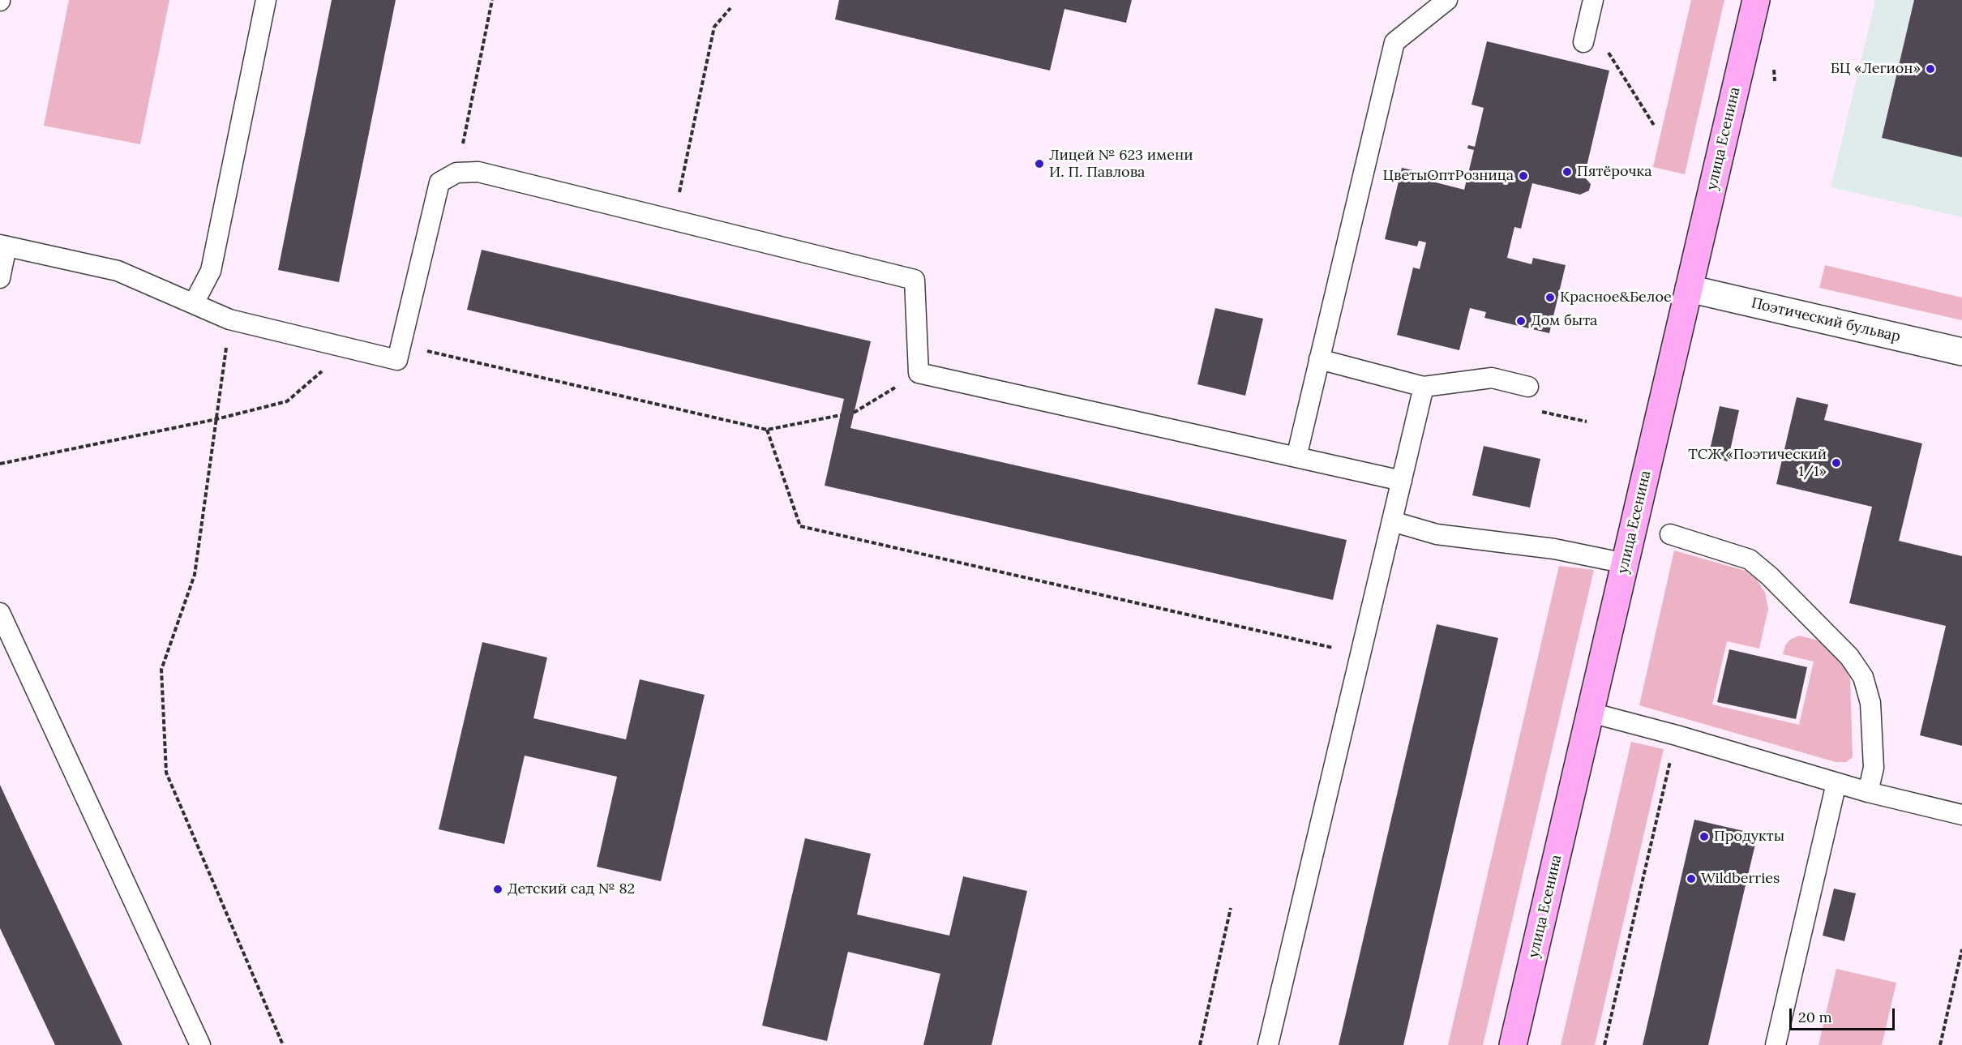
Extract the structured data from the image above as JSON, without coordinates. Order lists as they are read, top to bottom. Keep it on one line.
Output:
{"streets":{"street":["улица Есенина","Поэтический бульвар"]},"crossings":[["улица Есенина","Поэтический бульвар"]],"places":["БЦ «Легион»","Лицей № 623 имени И. П. Павлова","Пятёрочка","ЦветыОптРозница","Красное&Белое","Дом быта","ТСЖ «Поэтический 1/1»","Продукты","Wildberries","Детский сад № 82"],"scale_bar":"20 m"}
